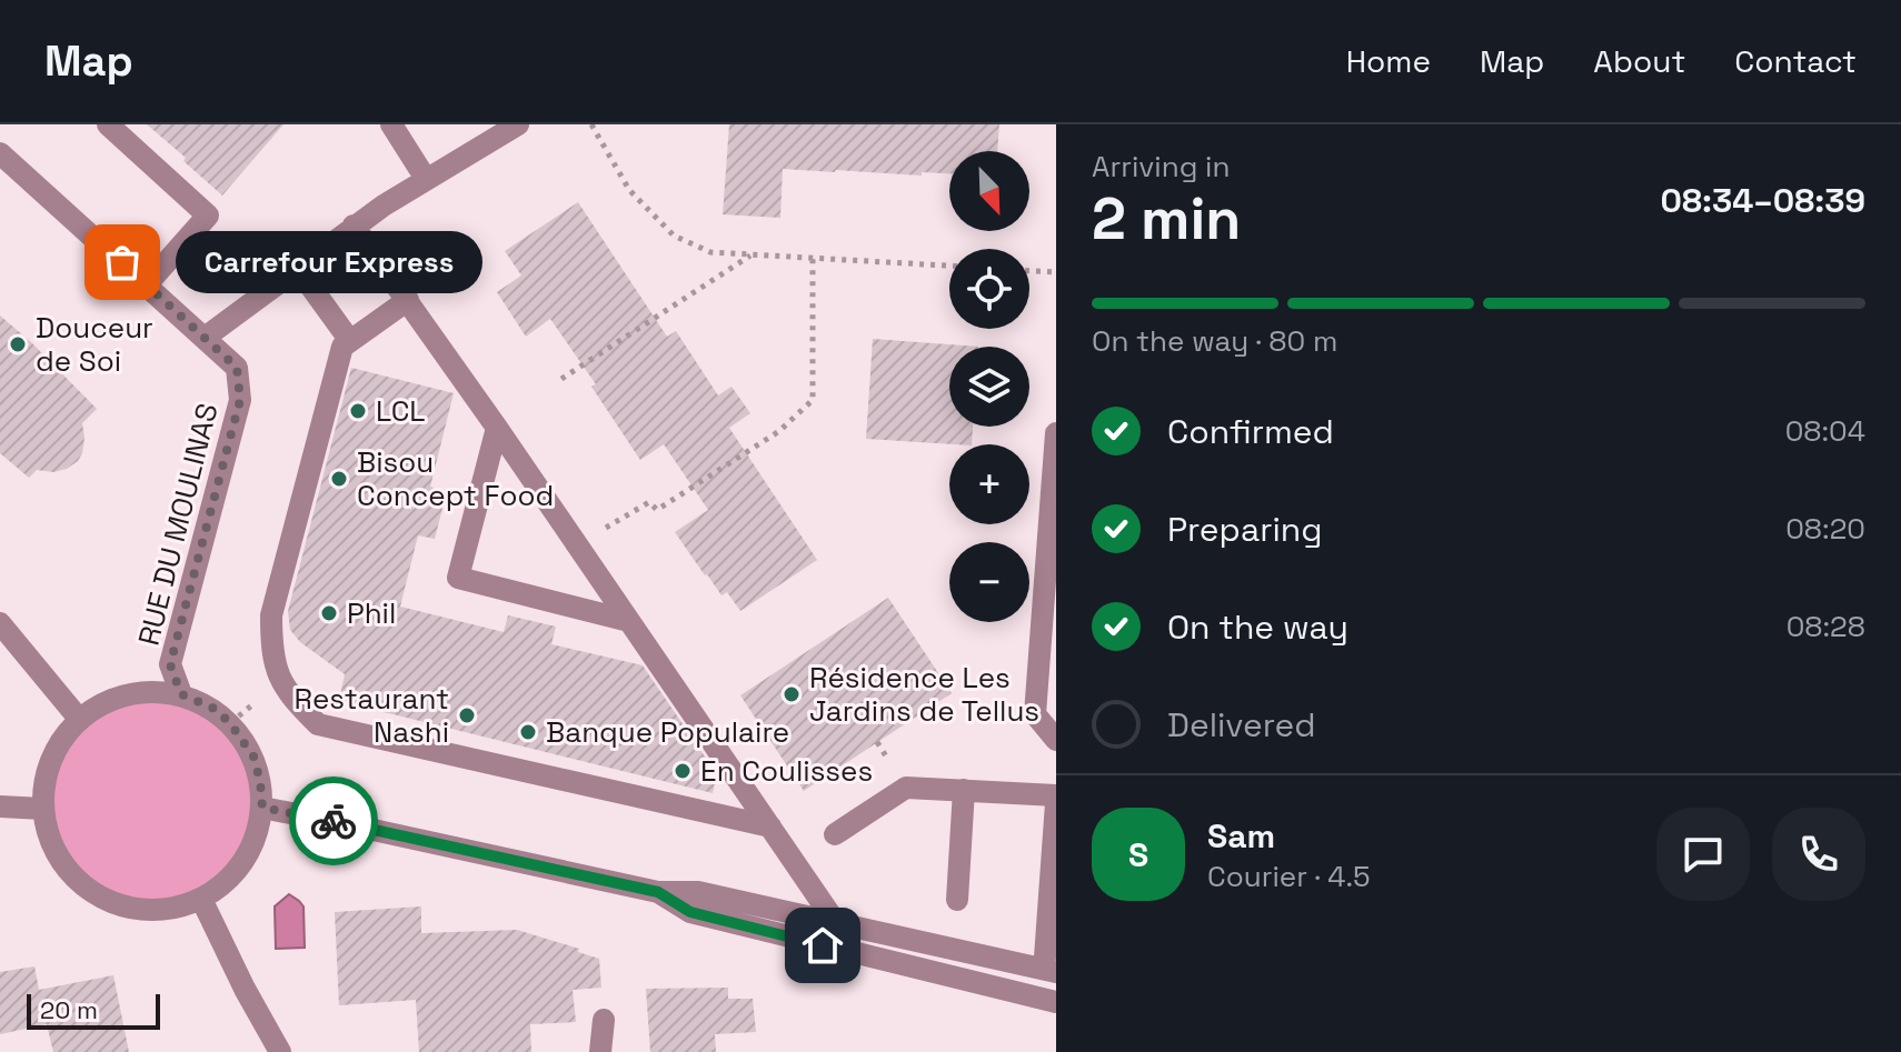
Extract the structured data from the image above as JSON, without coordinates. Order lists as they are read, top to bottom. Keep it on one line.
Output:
{"streets":{"street":["RUE DU MOULINAS"]},"places":["Carrefour Express","Douceur de Soi","LCL","Bisou Concept Food","Phil","Résidence Les Jardins de Tellus","Restaurant Nashi","Banque Populaire","En Coulisses"],"scale_bar":"20 m","north":"bottom right","page":{"header":"Map","nav":["Home","Map","About","Contact"],"heading":["2 min","Arriving in","08:34–08:39"],"panel":["Sam","Courier · 4.5"],"map_buttons":["+","−"],"bubble":"Carrefour Express","bar":"On the way · 80 m","list":[["Confirmed","08:04"],["Preparing","08:20"],["On the way","08:28"],"Delivered"],"round":"S","scale":"20 m"}}
